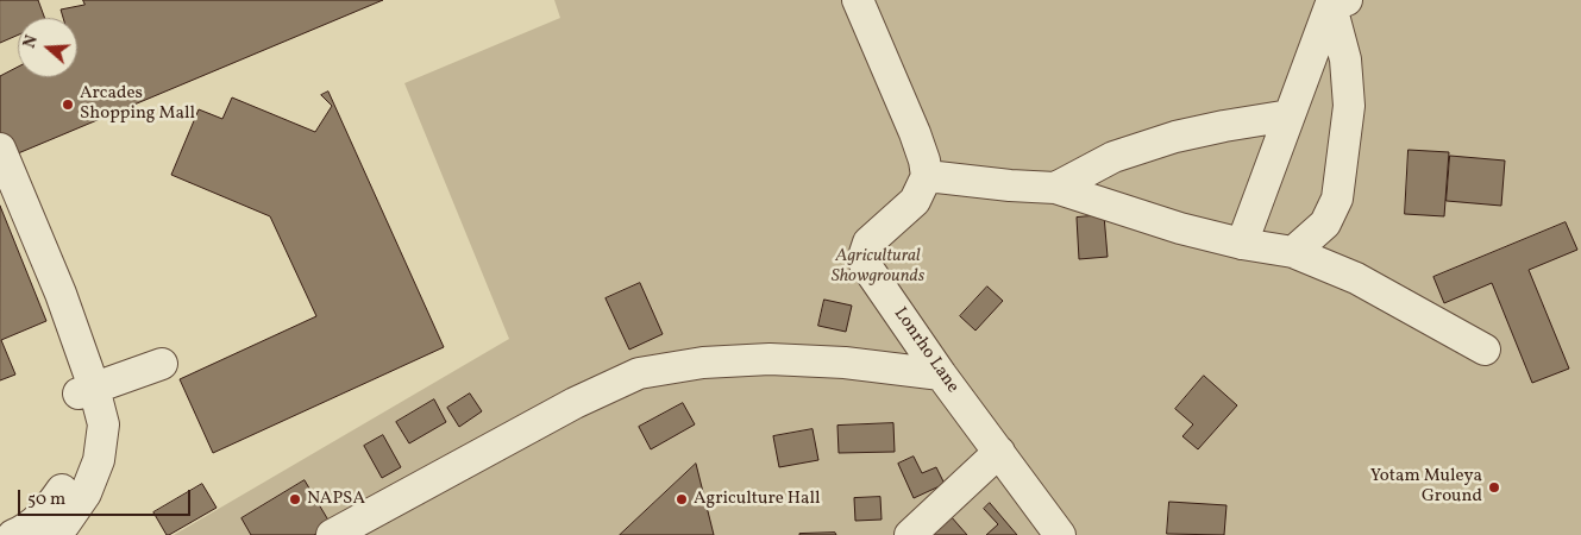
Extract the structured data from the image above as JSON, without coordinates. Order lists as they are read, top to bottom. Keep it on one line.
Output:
{"streets":{"lane":["Lonrho Lane"]},"parks":["Agricultural Showgrounds"],"places":["Arcades Shopping Mall","Yotam Muleya Ground","NAPSA","Agriculture Hall"],"scale_bar":"50 m","north":"left"}
